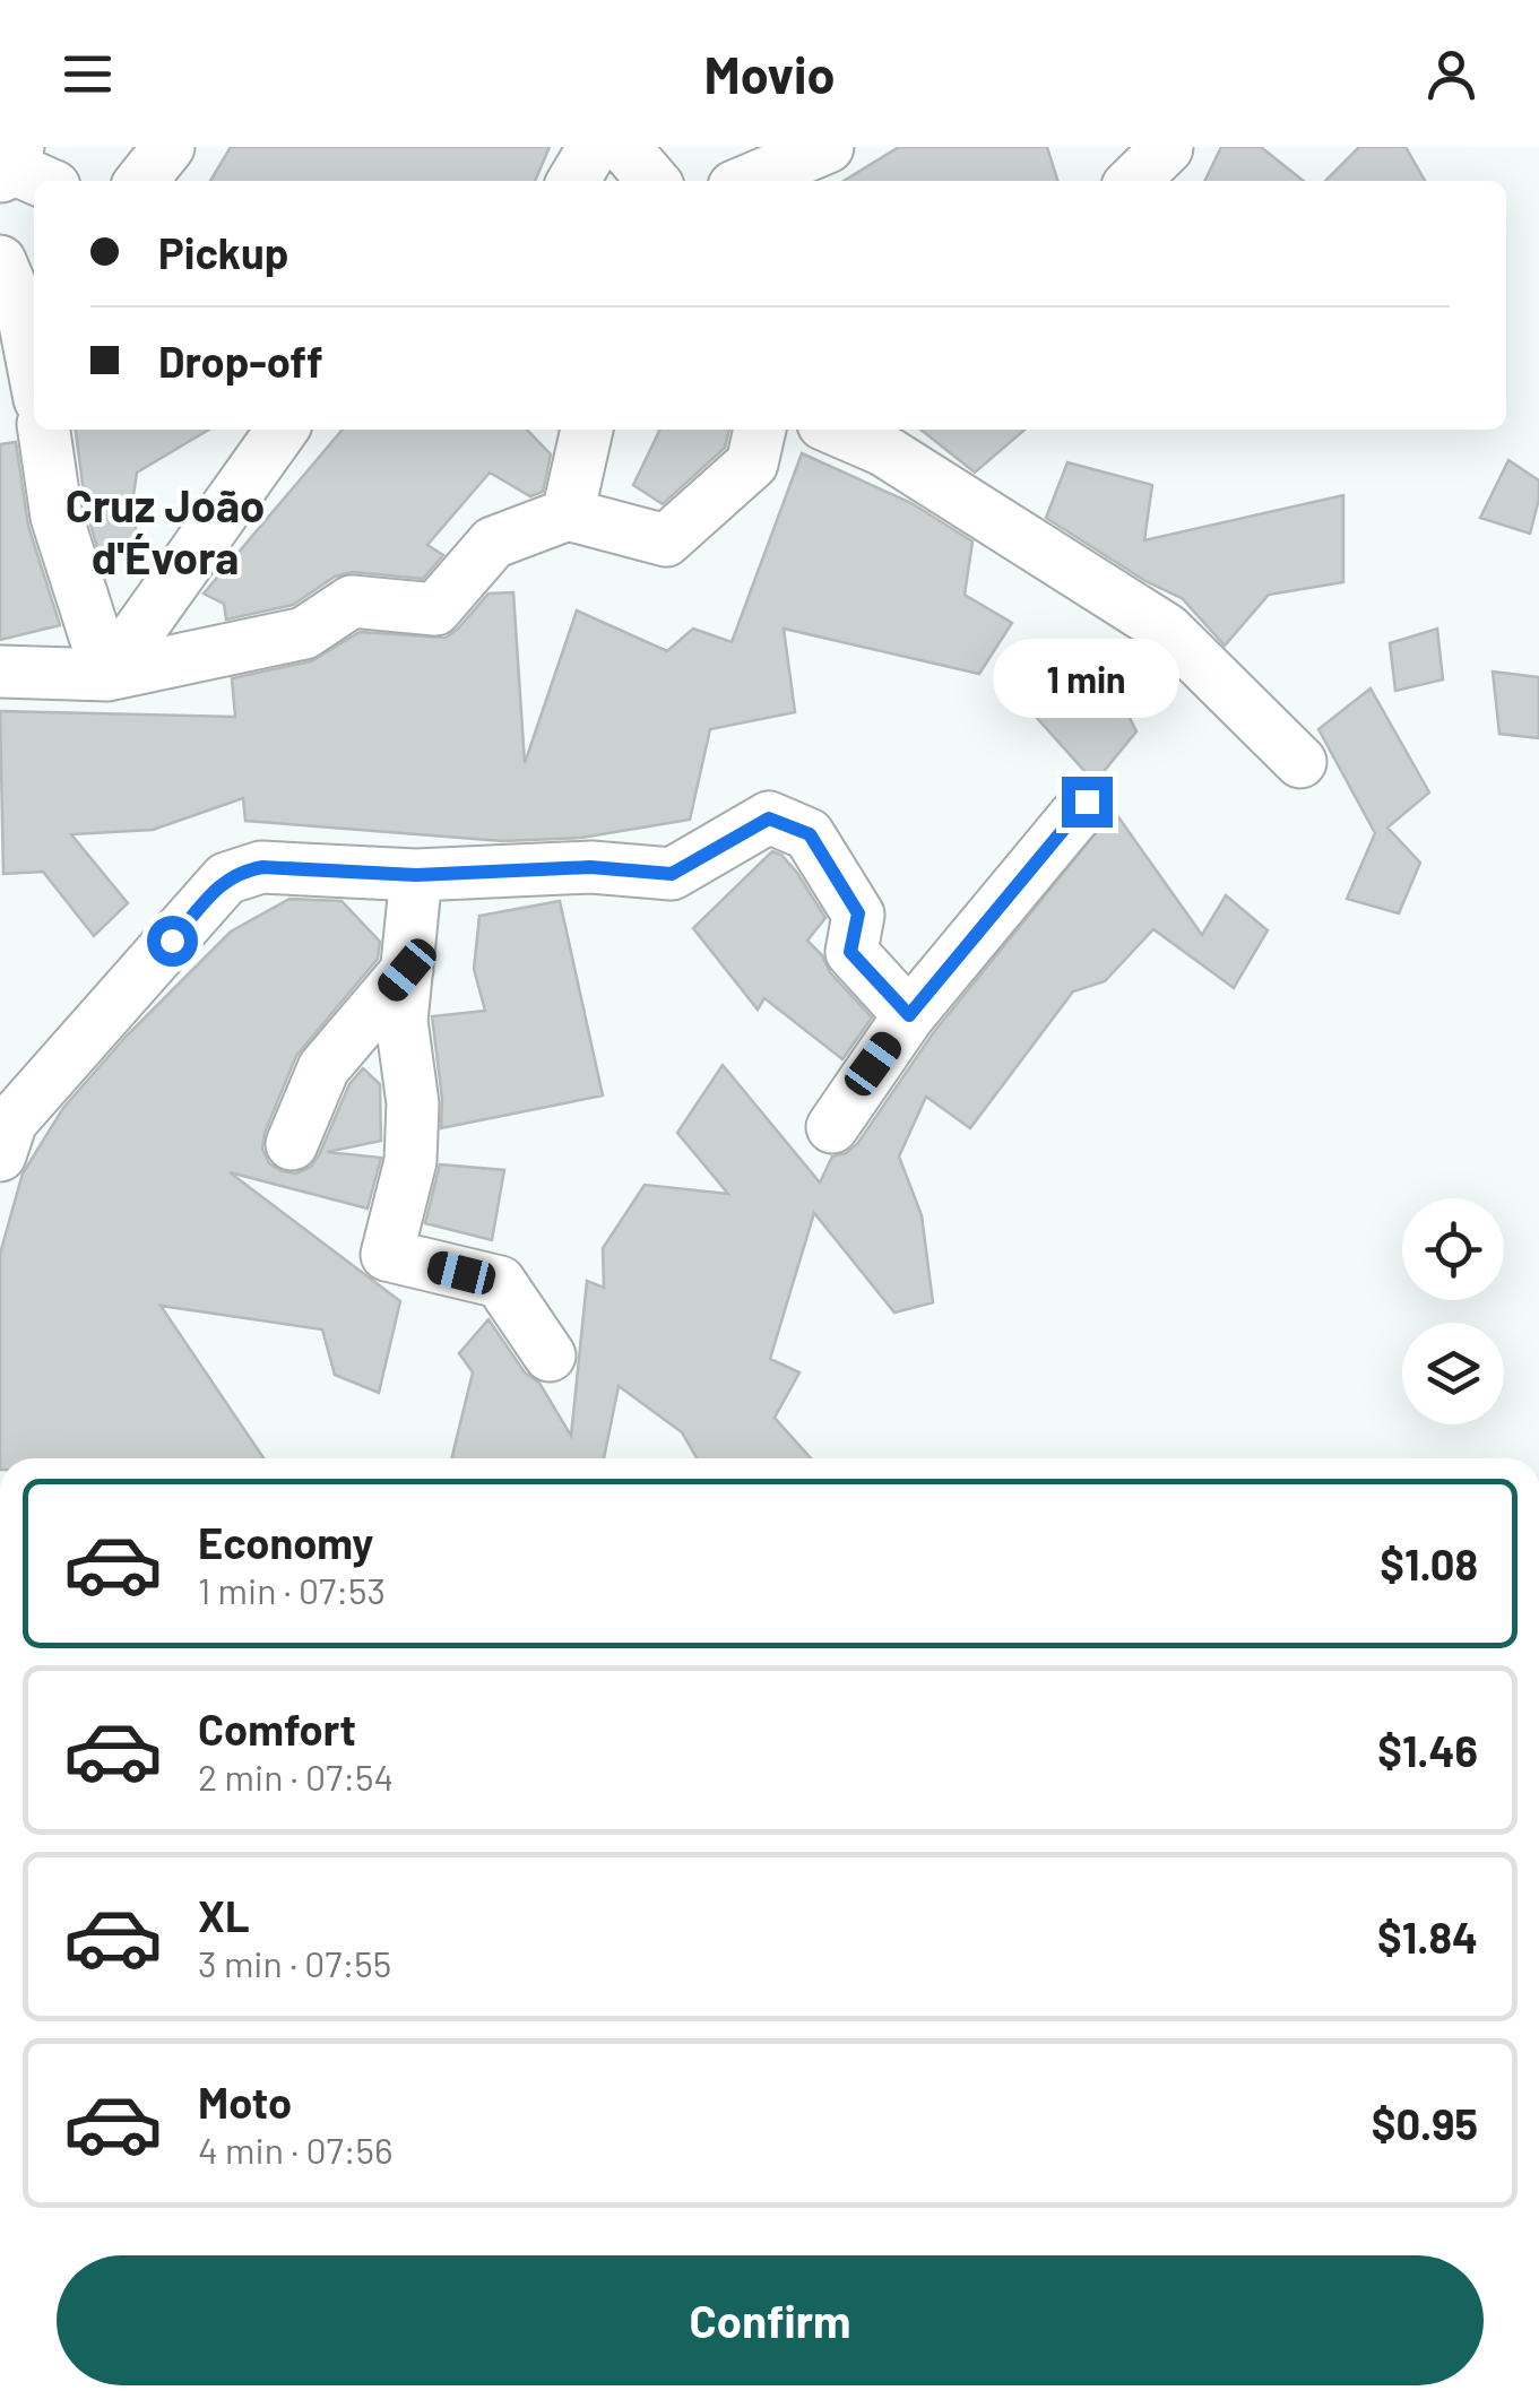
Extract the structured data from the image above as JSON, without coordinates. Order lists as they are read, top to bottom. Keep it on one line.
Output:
{"districts":["Cruz João d'Évora"],"page":{"header":"Movio","banner":["Pickup","Drop-off"],"bubble":"1 min","list":[{"name":"Economy","note":"1 min · 07:53","value":"$1.08"},{"name":"Comfort","note":"2 min · 07:54","value":"$1.46"},{"name":"XL","note":"3 min · 07:55","value":"$1.84"},{"name":"Moto","note":"4 min · 07:56","value":"$0.95"}],"buttons":"Confirm"}}
